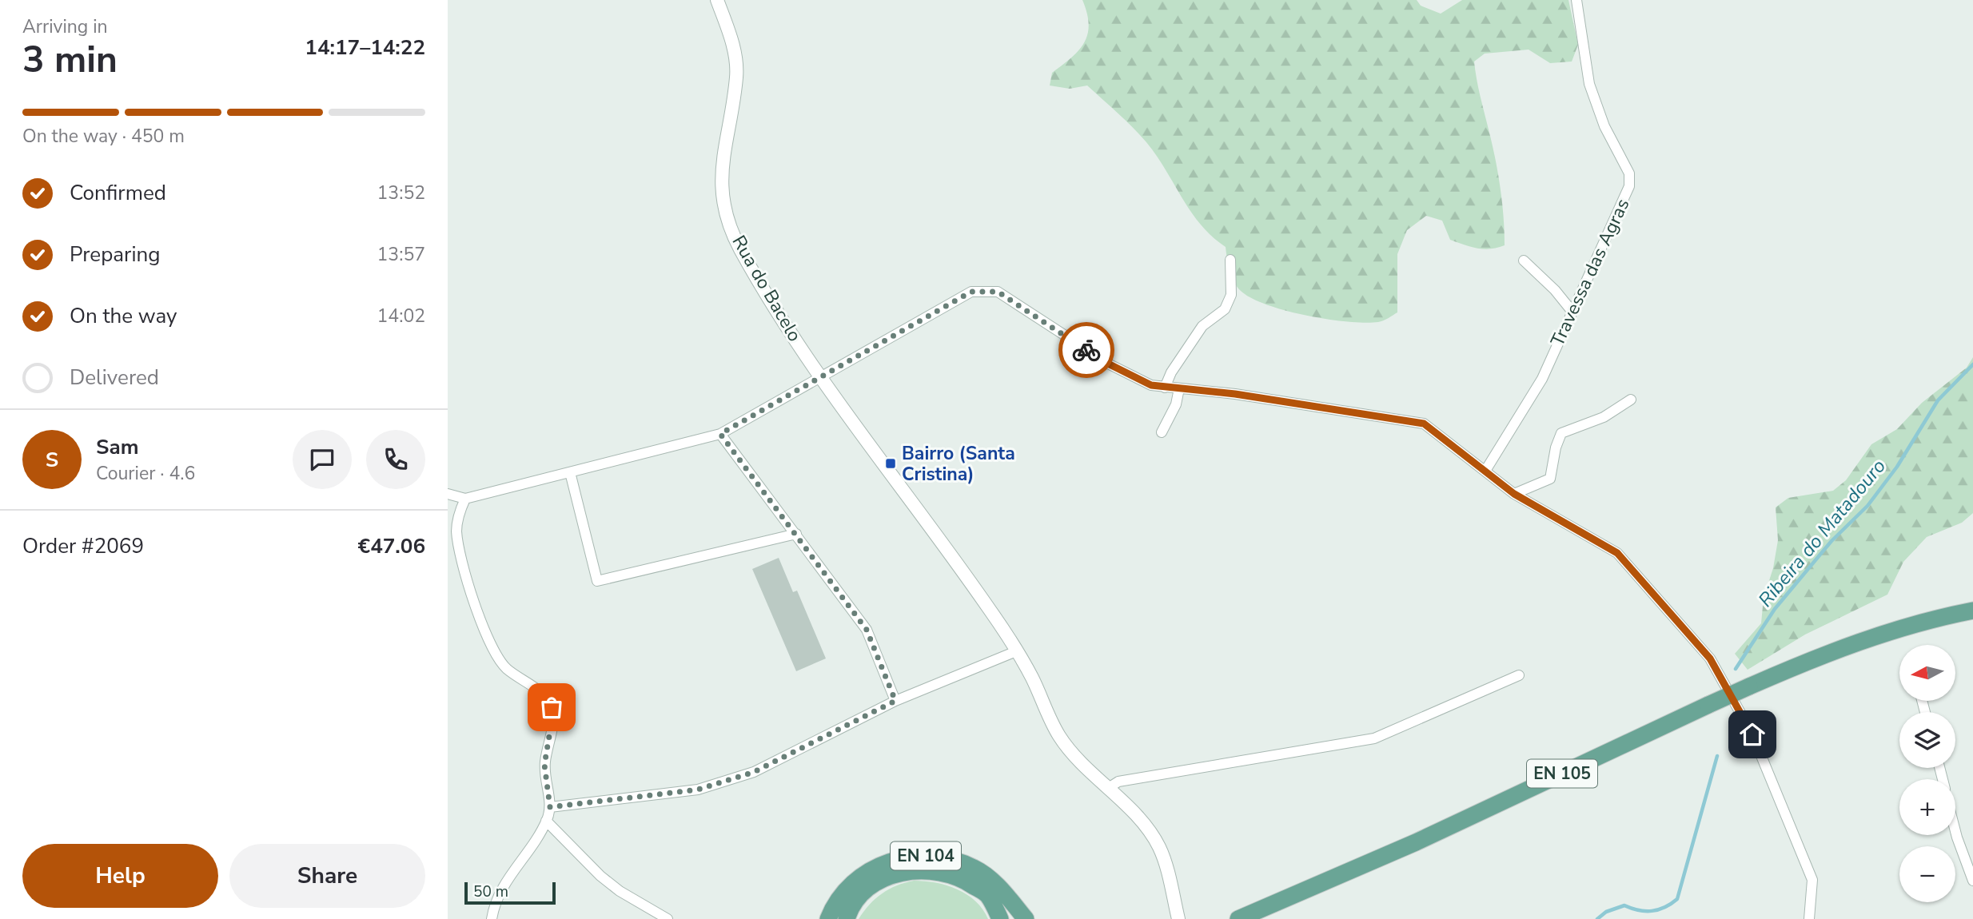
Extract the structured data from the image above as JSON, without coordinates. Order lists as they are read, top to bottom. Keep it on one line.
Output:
{"streets":{"main road":["EN 105","EN 104"],"street":["Travessa das Agras","Rua do Bacelo"]},"water":["Ribeira do Matadouro"],"places":{"transit":["Bairro (Santa Cristina)"]},"scale_bar":"50 m","north":"left","page":{"heading":["3 min","Arriving in","14:17–14:22"],"panel":["Sam","Courier · 4.6","Order #2069","€47.06"],"bar":"On the way · 450 m","list":[["Confirmed","13:52"],["Preparing","13:57"],["On the way","14:02"],"Delivered"],"round":"S","map_buttons":["+","−"],"buttons":["Help","Share"],"scale":"50 m"}}
